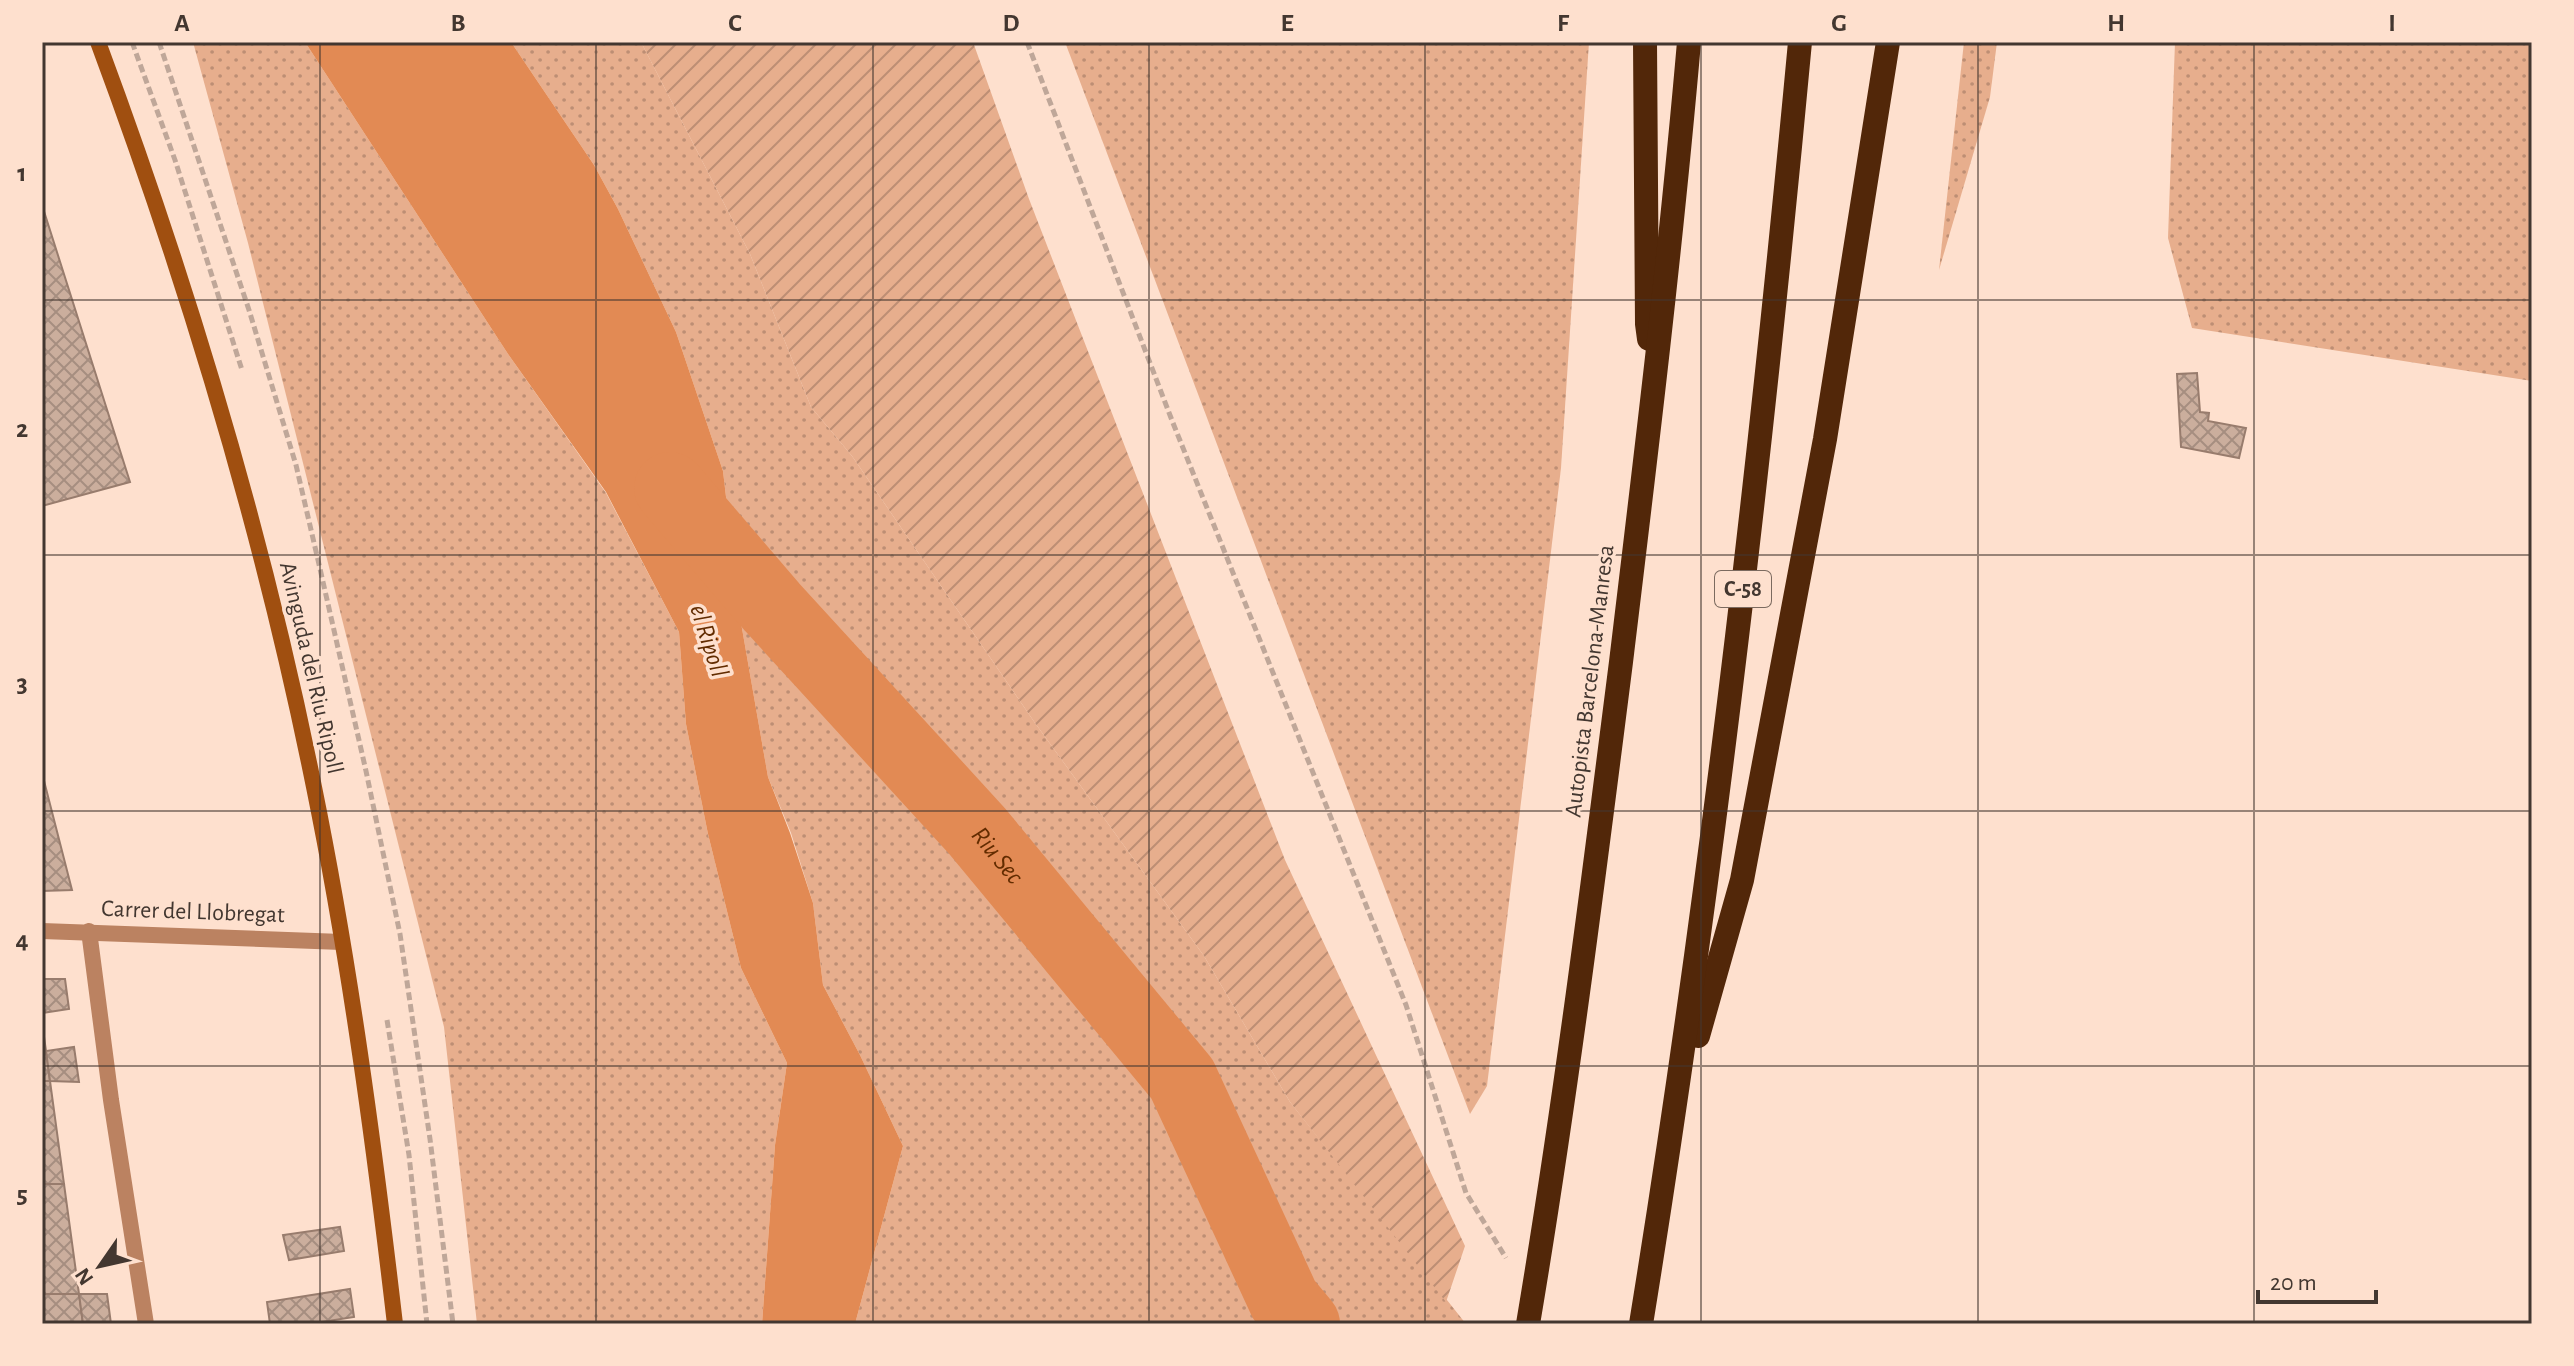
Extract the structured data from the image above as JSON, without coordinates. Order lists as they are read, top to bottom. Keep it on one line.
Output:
{"streets":{"highway":["C-58","Autopista Barcelona-Manresa"],"street":["Avinguda del Riu Ripoll","Carrer del Llobregat"]},"crossings":[["Avinguda del Riu Ripoll","Carrer del Llobregat"]],"water":["el Ripoll","Riu Sec"],"scale_bar":"20 m","north":"bottom left","grid":{"columns":["A","B","C","D","E","F","G","H","I"],"rows":["1","2","3","4","5"]}}
